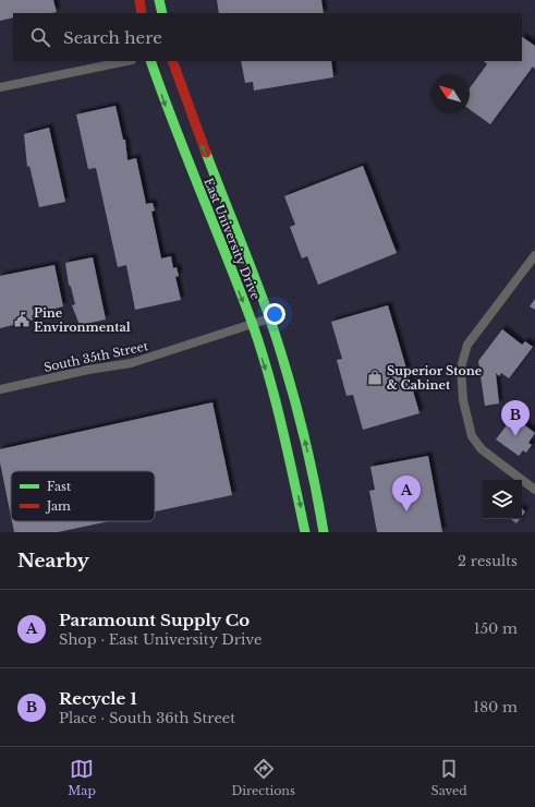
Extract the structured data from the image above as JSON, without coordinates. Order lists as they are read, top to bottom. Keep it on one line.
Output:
{"streets":{"main road":["East University Drive"],"street":["South 35th Street"]},"crossings":[["East University Drive","South 35th Street"]],"places":{"public building":["Pine Environmental"],"shop":["Superior Stone & Cabinet"]},"legend":["Fast","Jam"],"north":"top left","page":{"search":"Search here","pins":["B","A"],"heading":["Nearby","2 results"],"list":[{"mark":"A","name":"Paramount Supply Co","note":"Shop · East University Drive","value":"150 m"},{"mark":"B","name":"Recycle 1","note":"Place · South 36th Street","value":"180 m"}],"nav":["Map","Directions","Saved"]}}
